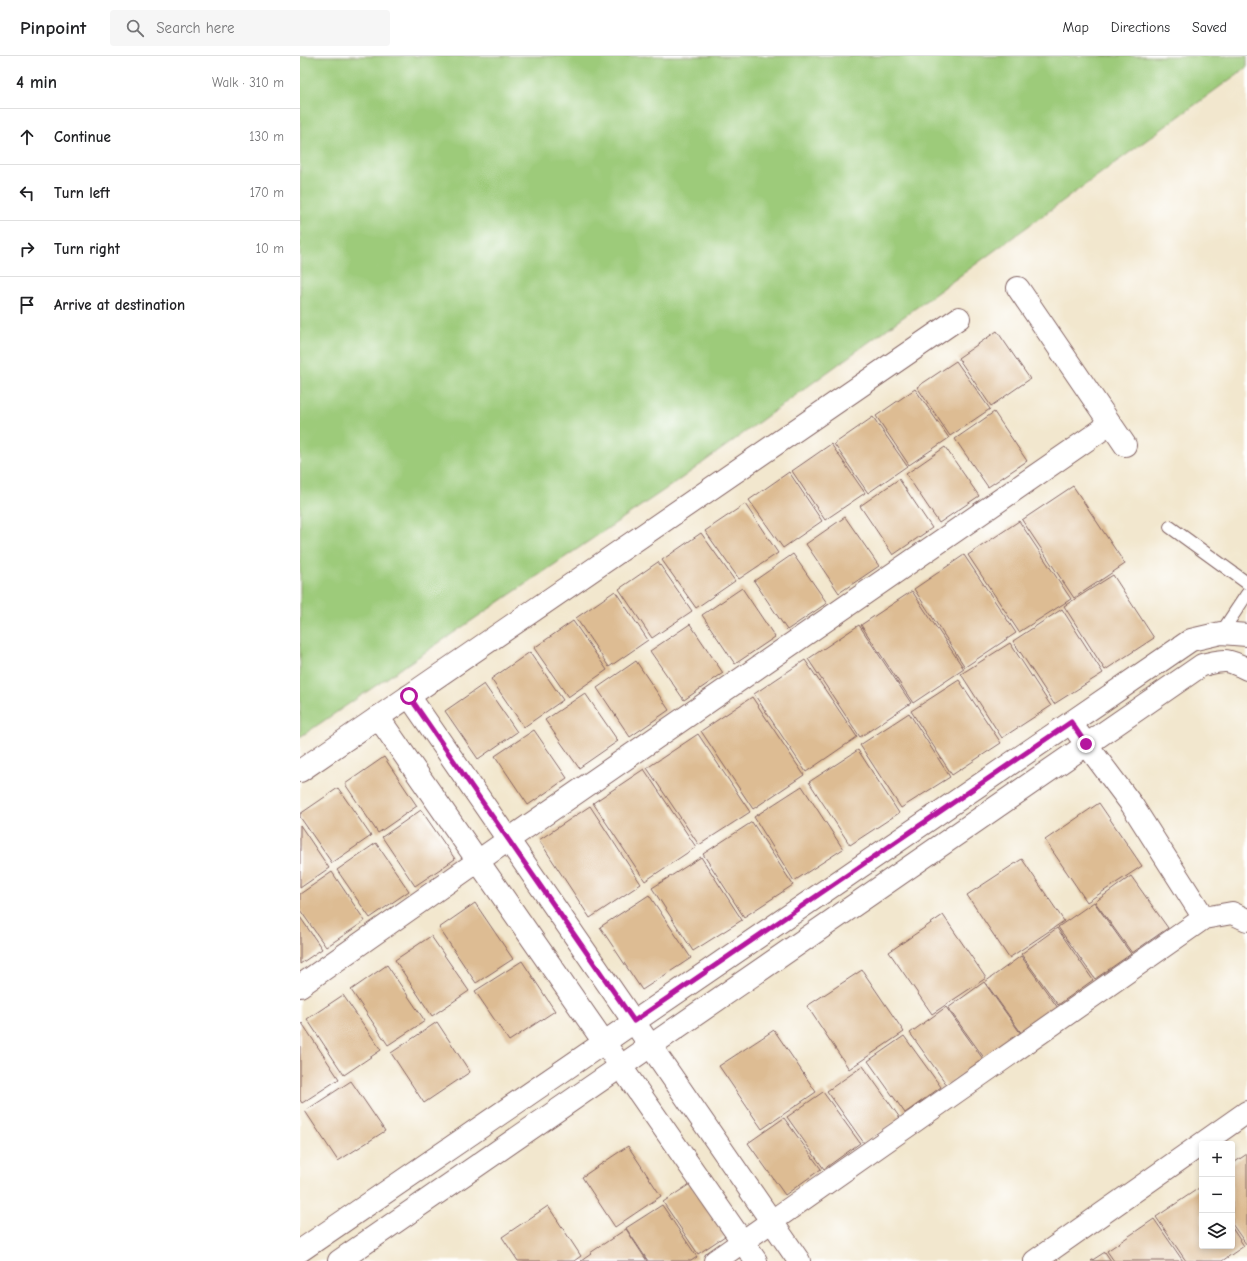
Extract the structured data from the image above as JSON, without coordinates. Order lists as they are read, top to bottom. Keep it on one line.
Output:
{"page":{"header":"Pinpoint","search":"Search here","nav":["Map","Directions","Saved"],"heading":["4 min","Walk · 310 m"],"list":[["Continue","130 m"],["Turn left","170 m"],["Turn right","10 m"],"Arrive at destination"],"map_buttons":["+","−"]}}
